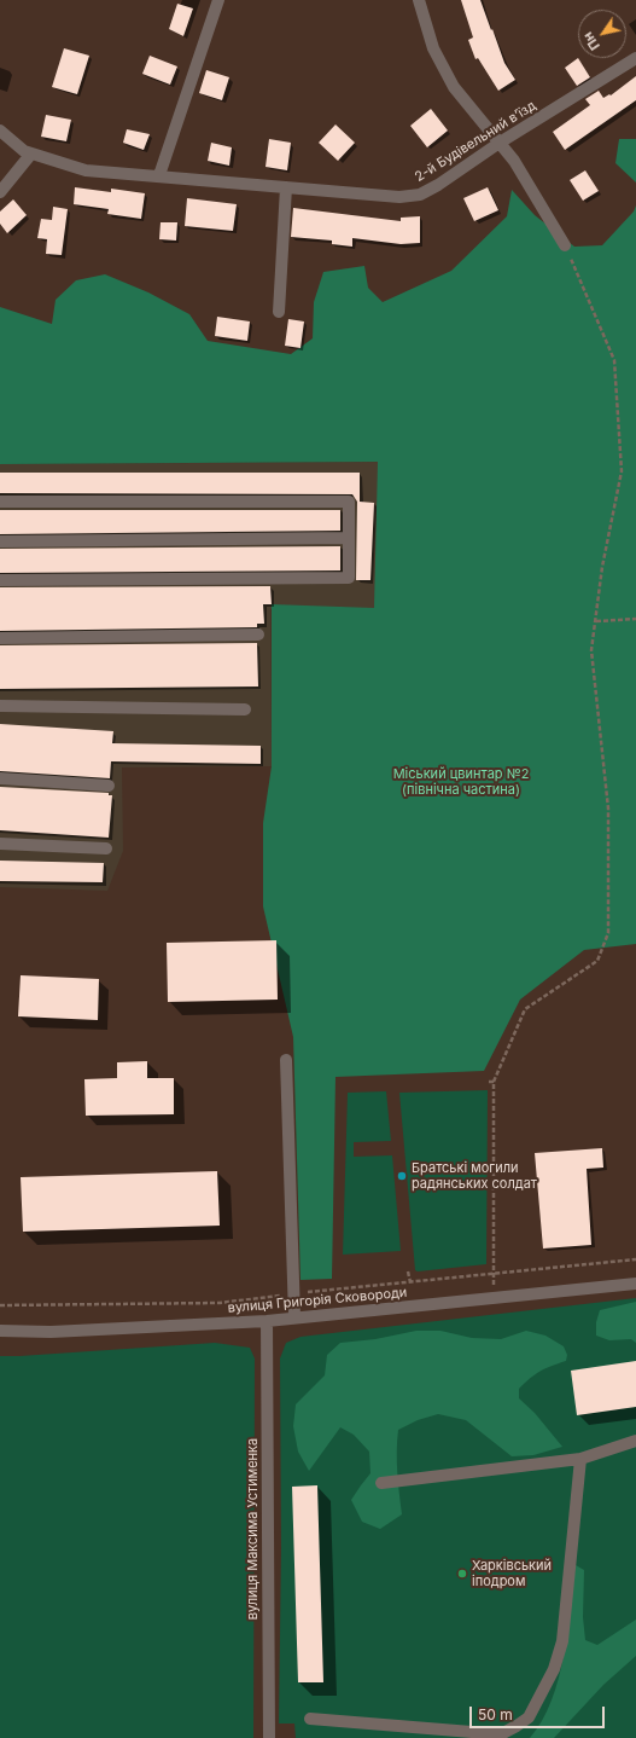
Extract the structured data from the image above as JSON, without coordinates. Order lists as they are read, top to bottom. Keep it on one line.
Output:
{"streets":{"street":["2-й Будівельний в’їзд","вулиця Григорія Сковороди","вулиця Максима Устименка"]},"crossings":[["вулиця Григорія Сковороди","вулиця Максима Устименка"]],"parks":["Міський цвинтар №2 (північна частина)"],"places":["Братські могили радянських солдат","Харківський іподром"],"scale_bar":"50 m","north":"bottom left"}
